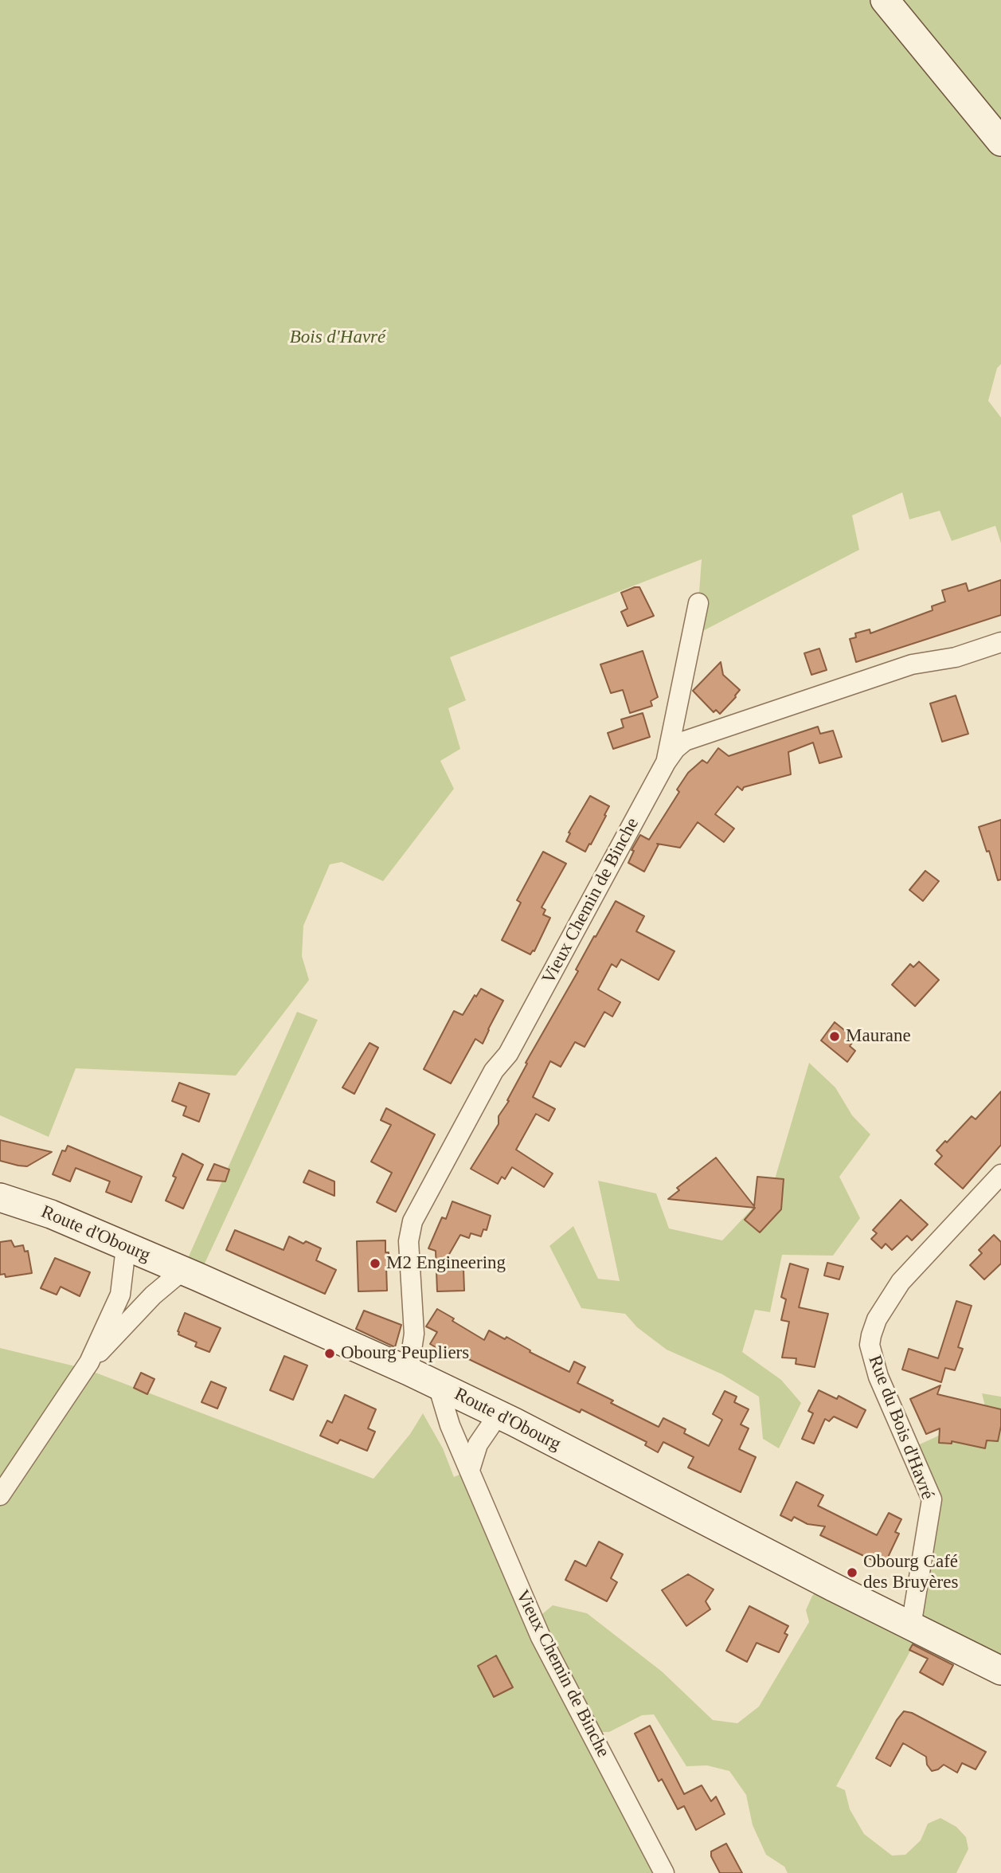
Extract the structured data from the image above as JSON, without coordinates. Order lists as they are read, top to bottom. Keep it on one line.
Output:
{"streets":{"main road":["Route d'Obourg"],"street":["Vieux Chemin de Binche","Rue du Bois d'Havré"]},"crossings":[["Vieux Chemin de Binche","Route d'Obourg"],["Route d'Obourg","Rue du Bois d'Havré"]],"parks":["Bois d'Havré"],"places":["Maurane","M2 Engineering","Obourg Peupliers","Obourg Café des Bruyères"]}
